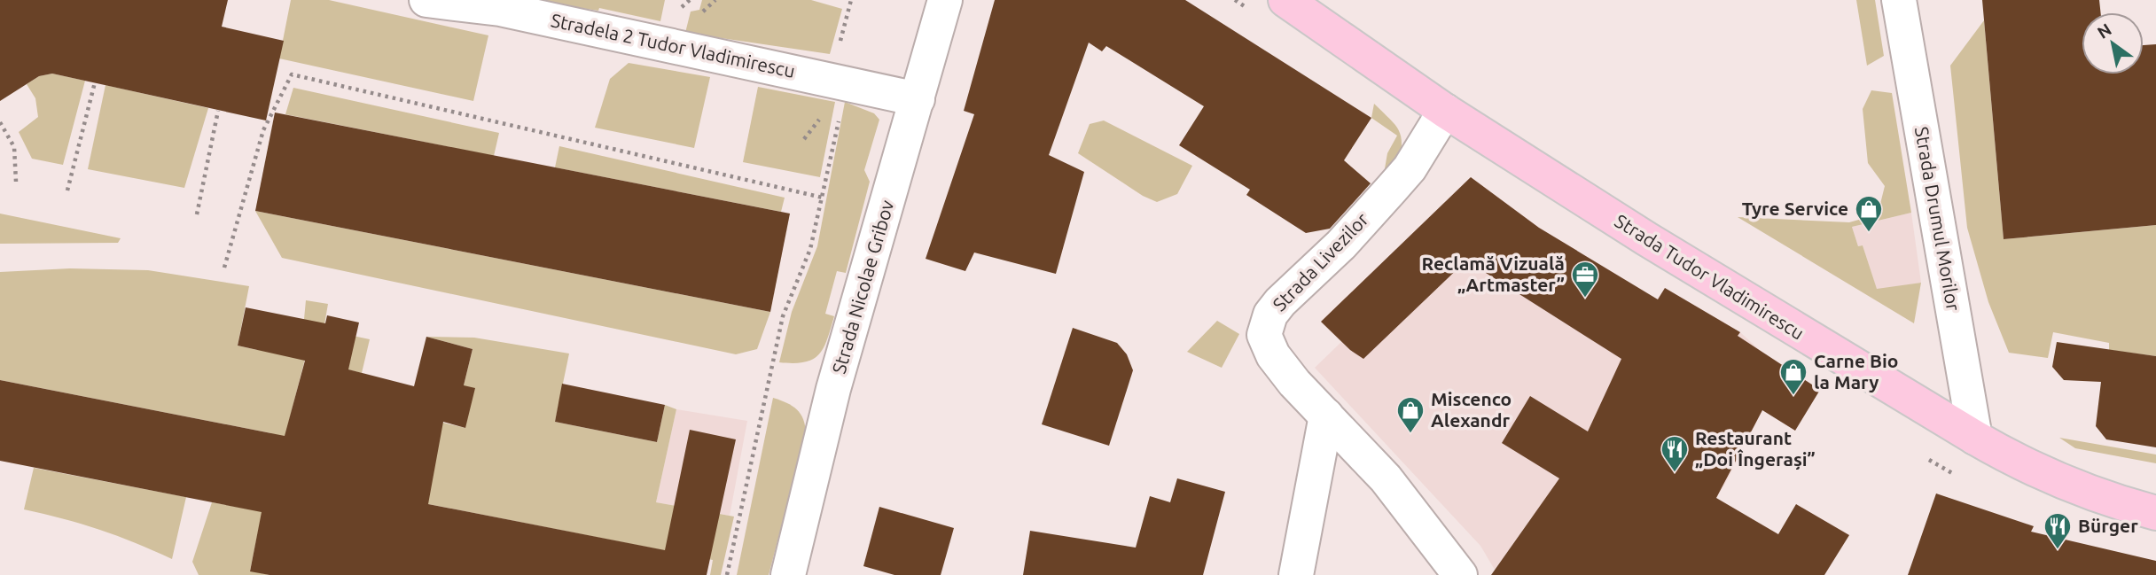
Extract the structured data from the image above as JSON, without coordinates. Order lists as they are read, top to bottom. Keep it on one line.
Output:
{"streets":{"main road":["Strada Tudor Vladimirescu"],"street":["Stradela 2 Tudor Vladimirescu","Strada Drumul Morilor","Strada Livezilor","Strada Nicolae Gribov"]},"crossings":[["Stradela 2 Tudor Vladimirescu","Strada Nicolae Gribov"],["Strada Drumul Morilor","Strada Tudor Vladimirescu"],["Strada Livezilor","Strada Tudor Vladimirescu"]],"places":{"shop":["Tyre Service","Carne Bio la Mary","Miscenco Alexandr"],"office":["Reclamă Vizuală „Artmaster”"],"restaurant":["Restaurant „Doi Îngerași”","Bürger"]},"north":"top left"}
